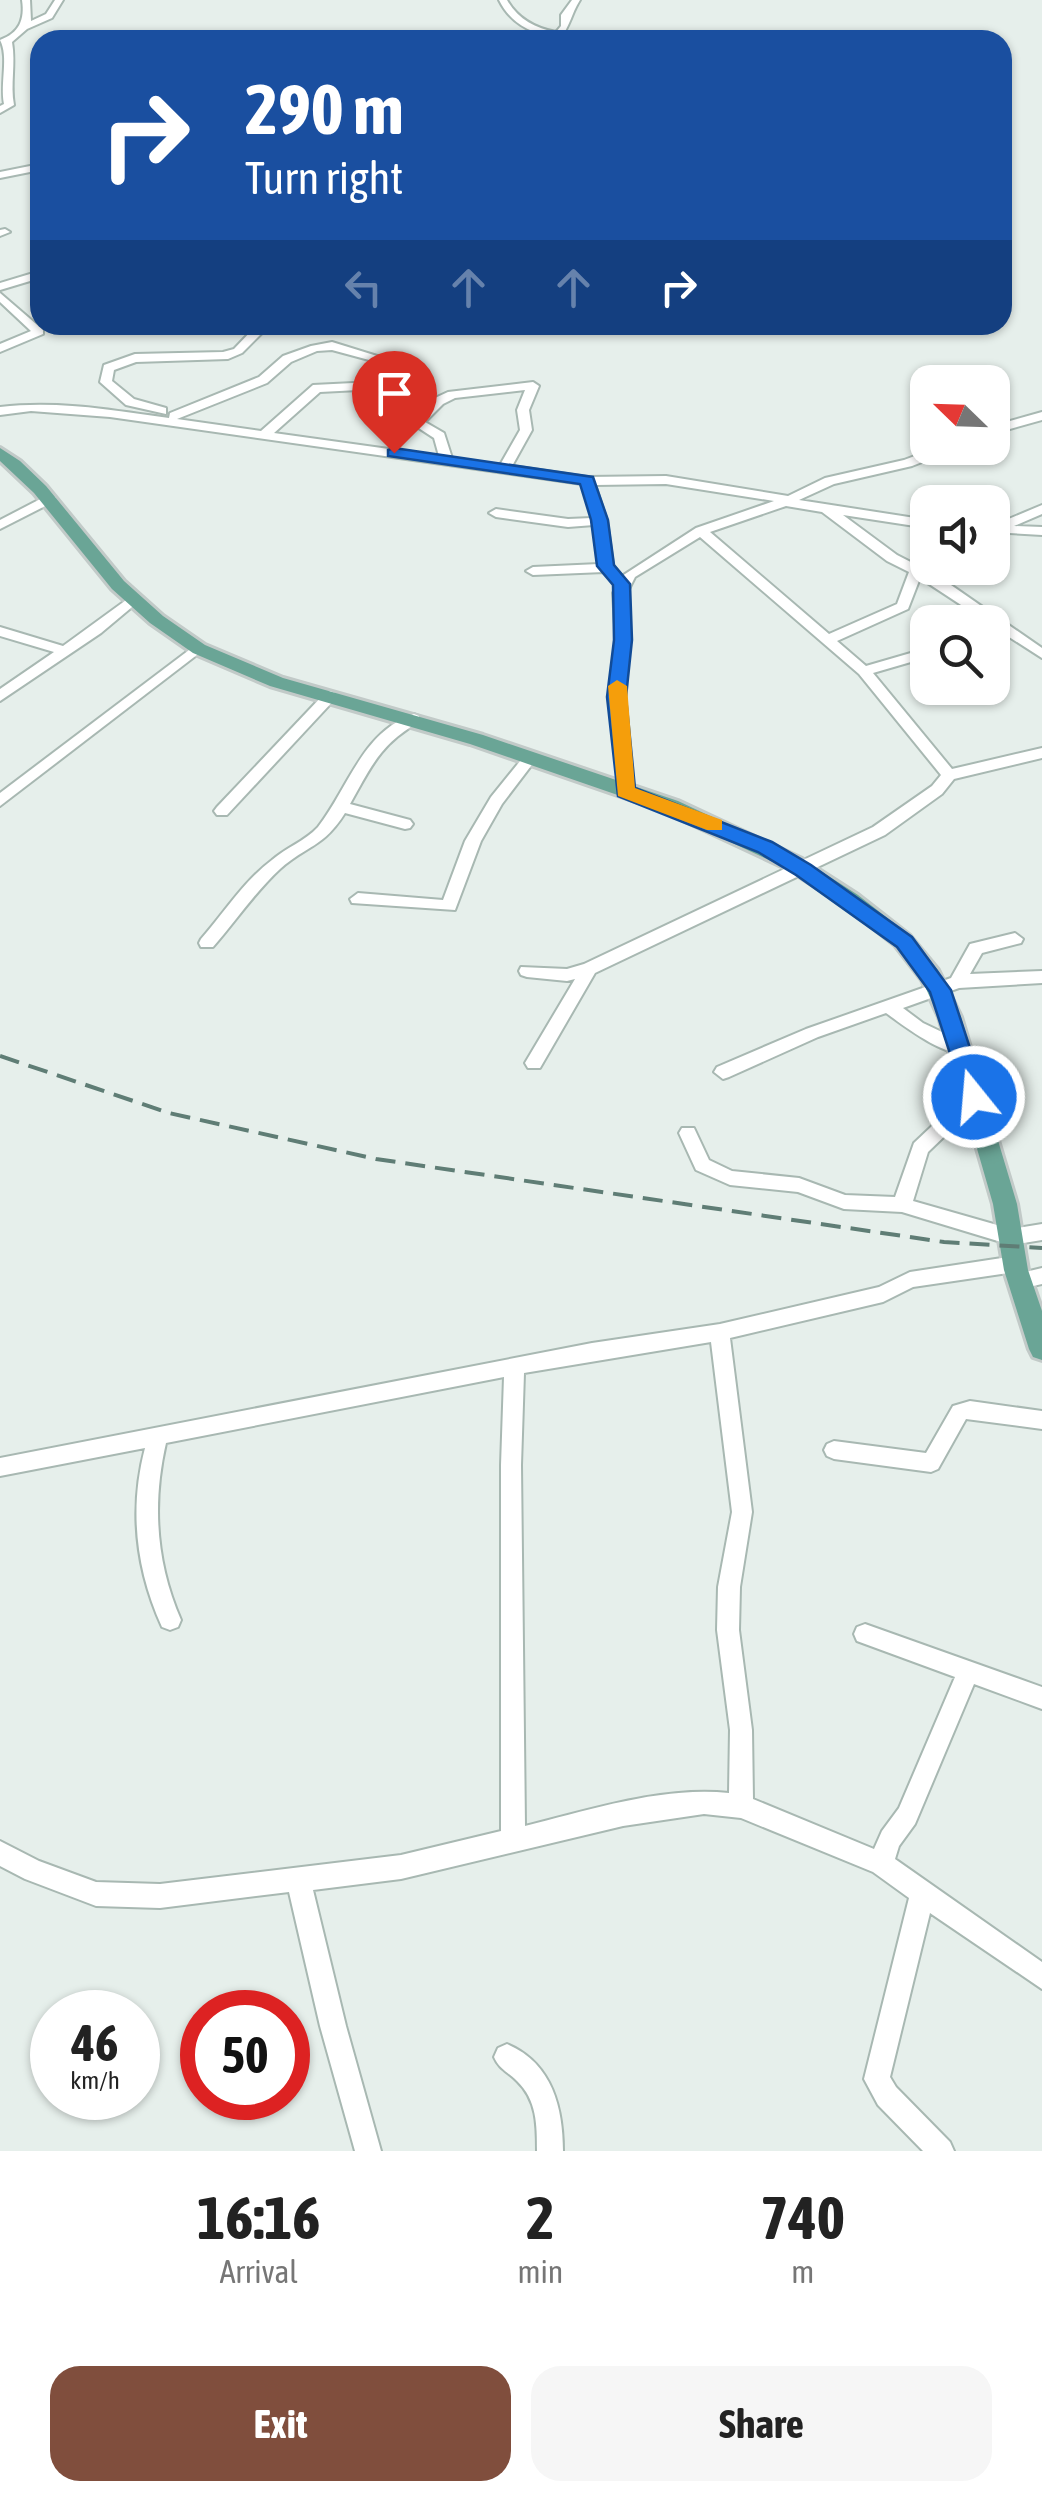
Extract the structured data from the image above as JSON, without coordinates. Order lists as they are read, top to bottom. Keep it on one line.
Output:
{"north":"top left","page":{"turn":["290 m","Turn right"],"speed":"46 km/h","limit":"50","eta":["16:16","Arrival","2","min","740","m"],"buttons":["Exit","Share"]}}
